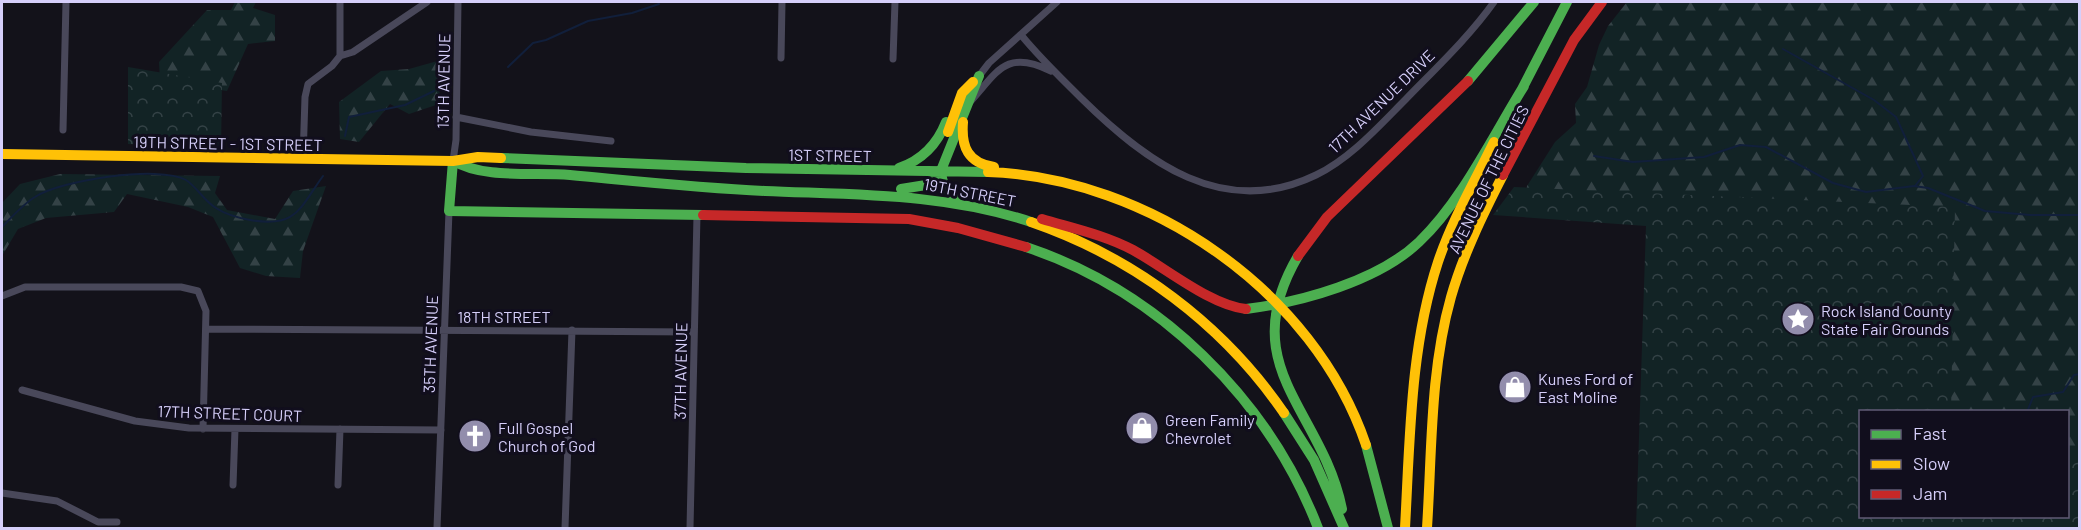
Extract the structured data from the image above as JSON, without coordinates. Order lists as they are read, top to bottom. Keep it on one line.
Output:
{"streets":{"main road":["19TH STREET - 1ST STREET","1ST STREET","AVENUE OF THE CITIES","19TH STREET","35TH AVENUE"],"street":["13TH AVENUE","17TH AVENUE DRIVE","18TH STREET","37TH AVENUE","17TH STREET COURT"]},"crossings":[["13TH AVENUE","19TH STREET - 1ST STREET"],["13TH AVENUE","1ST STREET"],["13TH AVENUE","19TH STREET"],["13TH AVENUE","35TH AVENUE"],["19TH STREET - 1ST STREET","1ST STREET"],["19TH STREET - 1ST STREET","19TH STREET"],["19TH STREET - 1ST STREET","35TH AVENUE"],["1ST STREET","AVENUE OF THE CITIES"],["1ST STREET","19TH STREET"],["1ST STREET","35TH AVENUE"],["AVENUE OF THE CITIES","19TH STREET"],["19TH STREET","35TH AVENUE"],["18TH STREET","35TH AVENUE"],["18TH STREET","37TH AVENUE"],["35TH AVENUE","17TH STREET COURT"]],"places":{"place":["Rock Island County State Fair Grounds"],"shop":["Kunes Ford of East Moline","Green Family Chevrolet"],"church":["Full Gospel Church of God"]},"legend":["Fast","Slow","Jam"]}
